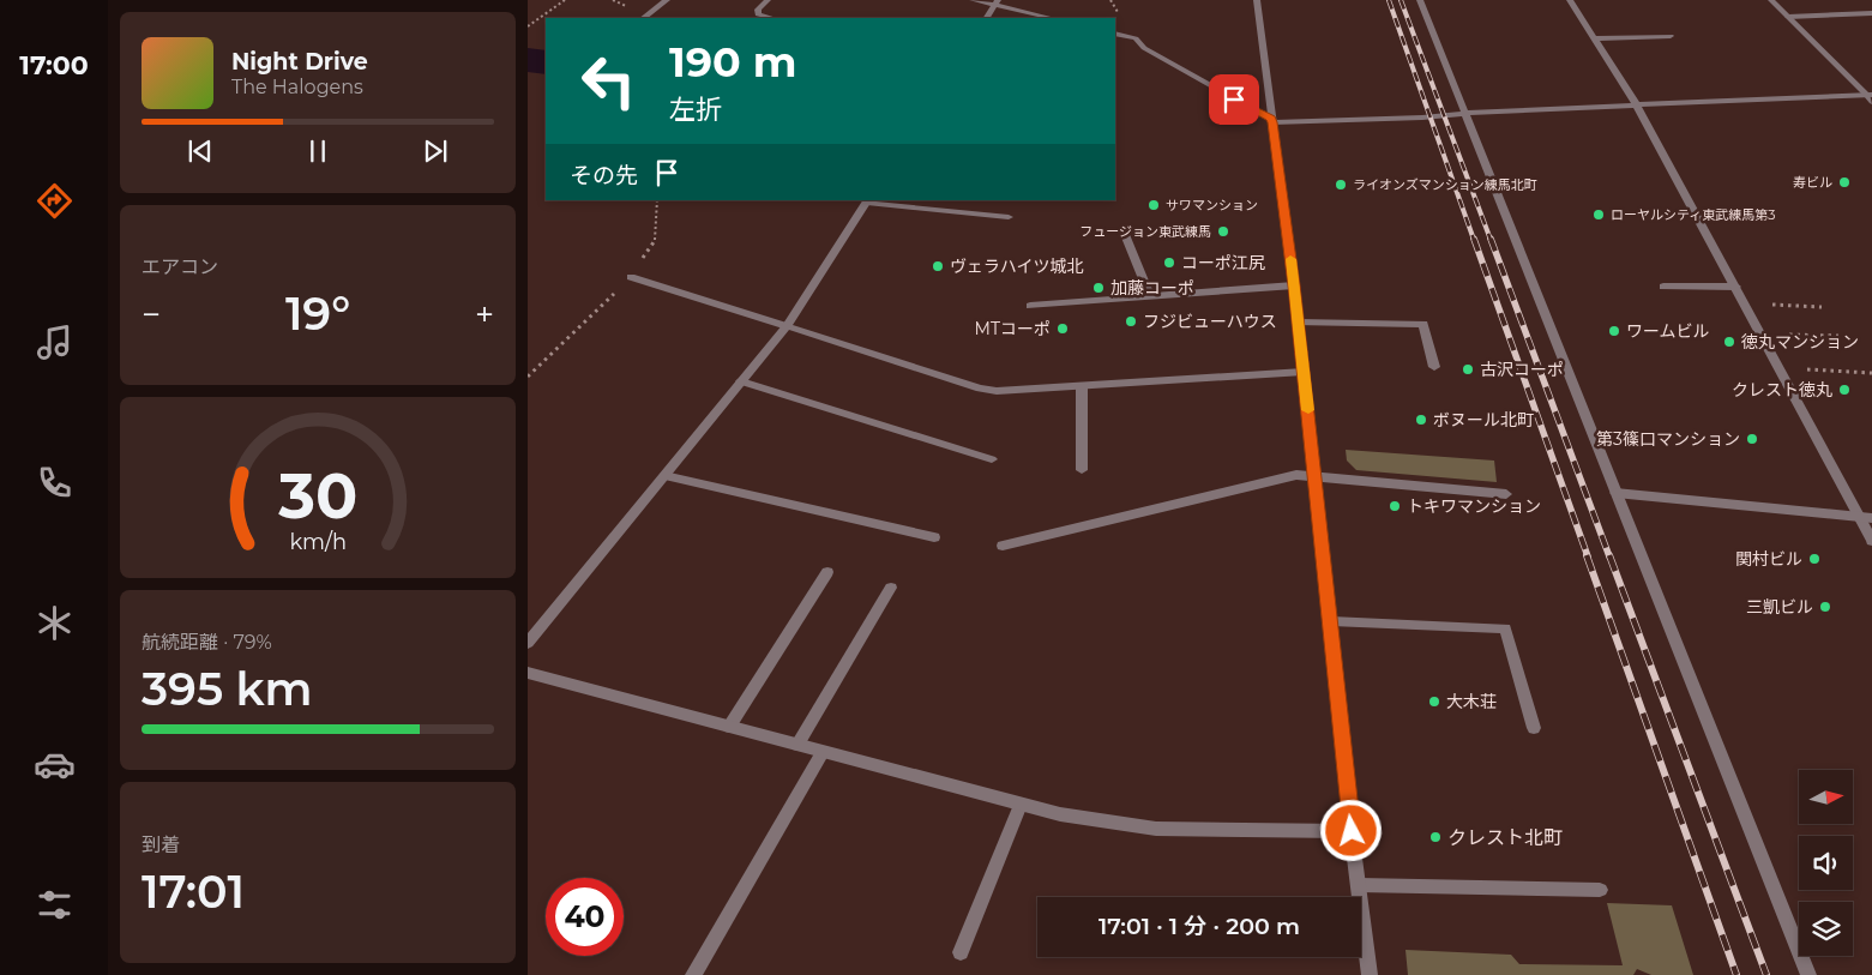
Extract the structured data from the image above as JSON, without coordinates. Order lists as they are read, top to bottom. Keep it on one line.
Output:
{"places":["寿ビル","ライオンズマンション練馬北町","サワマンション","ローヤルシティ東武練馬第3","フュージョン東武練馬","コーポ江尻","ヴェラハイツ城北","加藤コーポ","フジビューハウス","MTコーポ","ワームビル","徳丸マンション","古沢コーポ","クレスト徳丸","ボヌール北町","第3篠口マンション","トキワマンション","関村ビル","三凱ビル","大木荘","クレスト北町"],"north":"right","page":{"tabs":"17:00","turn":["190 m","左折"],"song":["Night Drive","The Halogens"],"then":"その先","tile":["エアコン",["航続距離 · 79%","395 km"],["到着","17:01"]],"heat":["−","19°","+"],"limit":"40","trip":"17:01 · 1 分 · 200 m","gauge":["30","km/h"]}}
